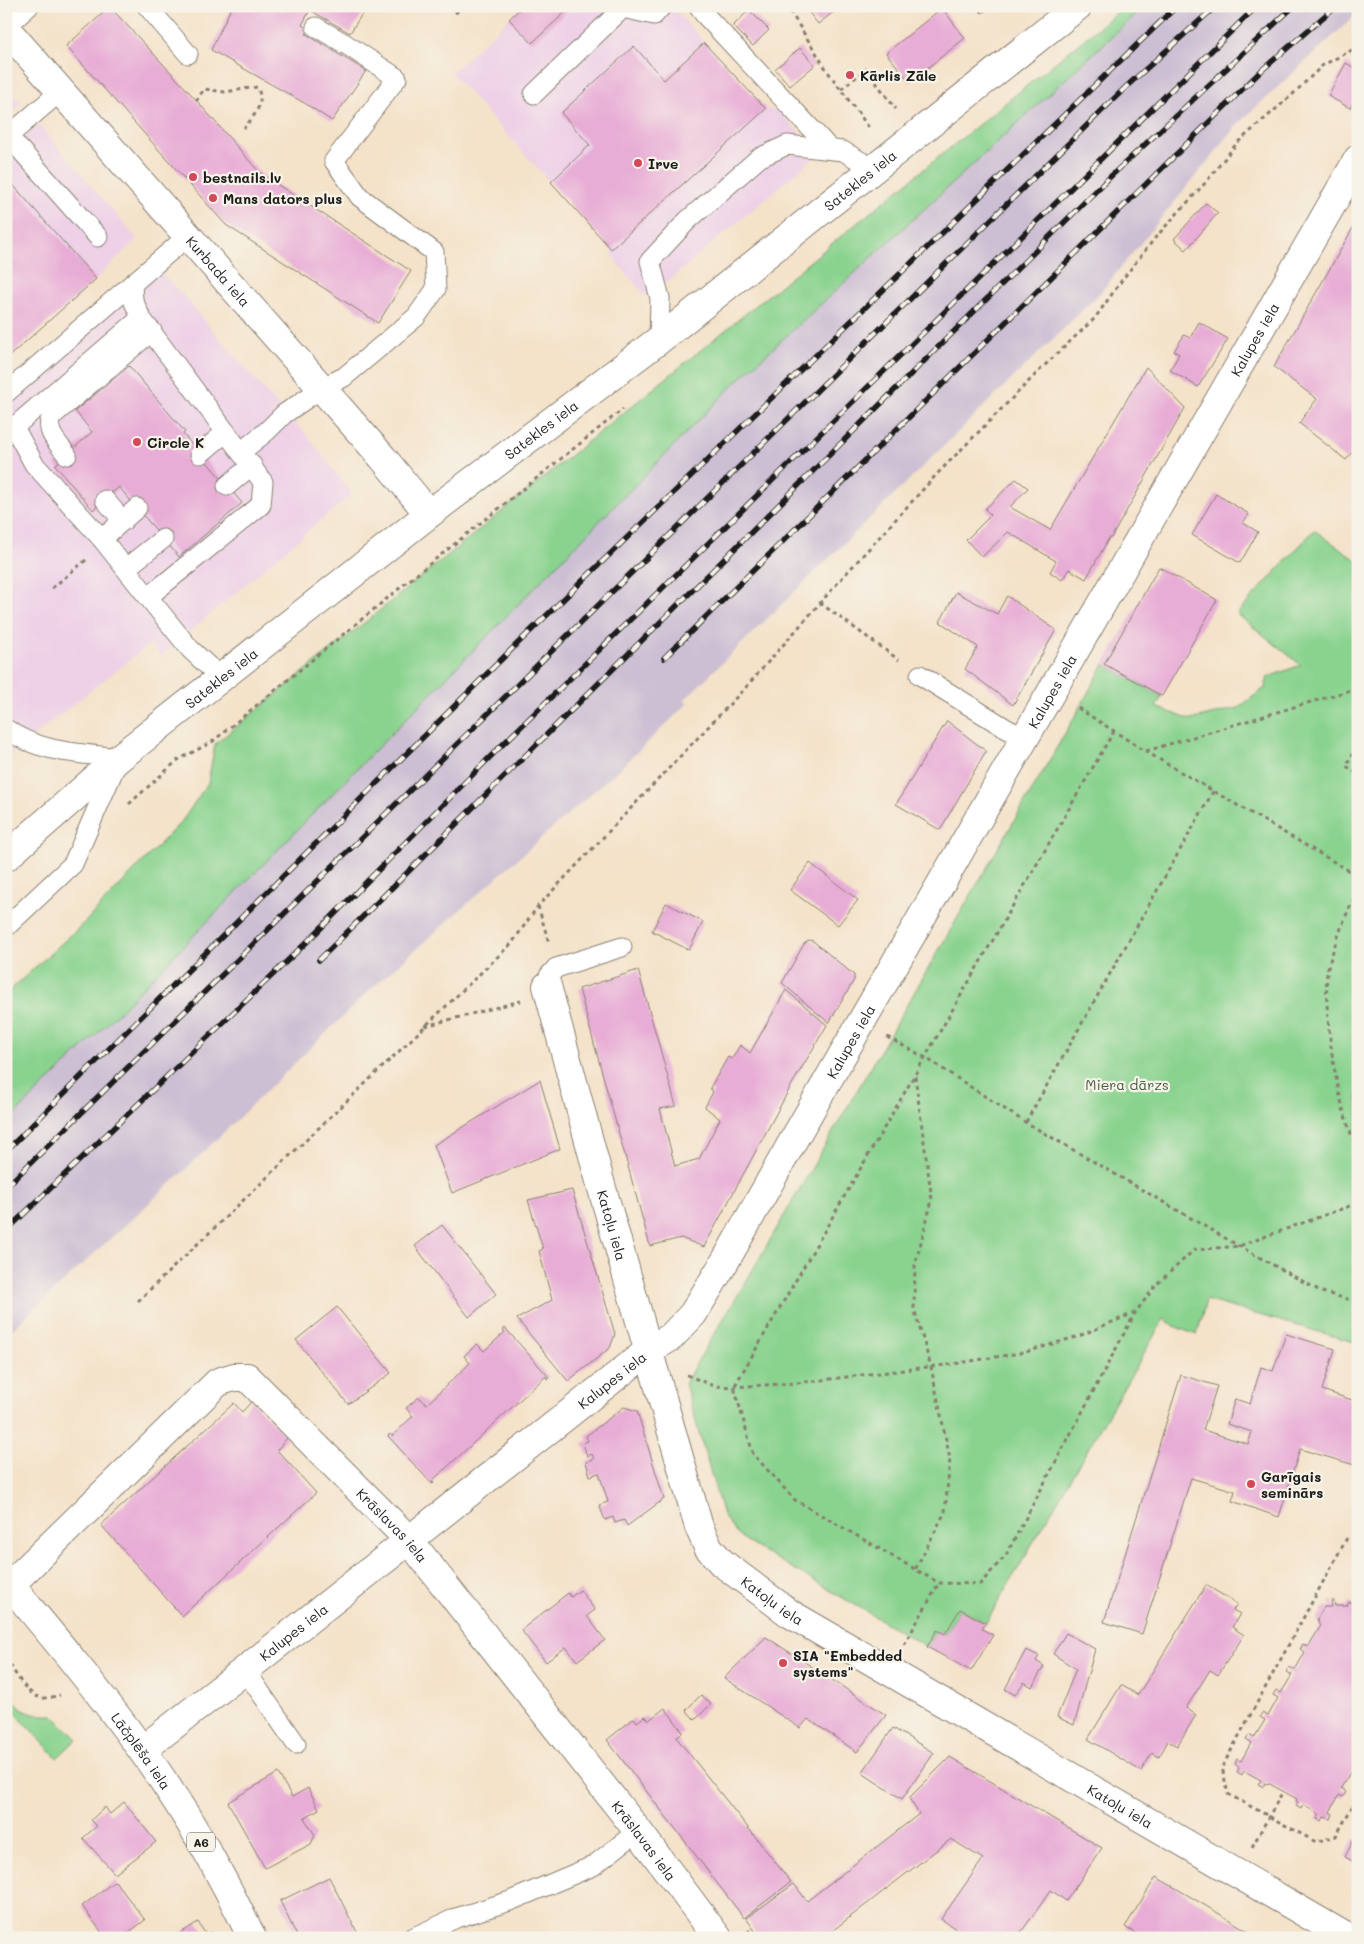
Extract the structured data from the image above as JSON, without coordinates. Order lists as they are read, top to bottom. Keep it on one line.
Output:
{"streets":{"main road":["Satekles iela","Kurbada iela","Kalupes iela","Katoļu iela","Krāslavas iela","Lāčplēša iela","A6"]},"crossings":[["Satekles iela","Kurbada iela"],["Kalupes iela","Katoļu iela"],["Kalupes iela","Krāslavas iela"],["Kalupes iela","Lāčplēša iela"],["Krāslavas iela","Lāčplēša iela"]],"parks":["Miera dārzs"],"places":["Kārlis Zāle","Irve","bestnails.lv","Mans dators plus","Circle K","Garīgais seminārs","SIA \"Embedded systems\""]}
